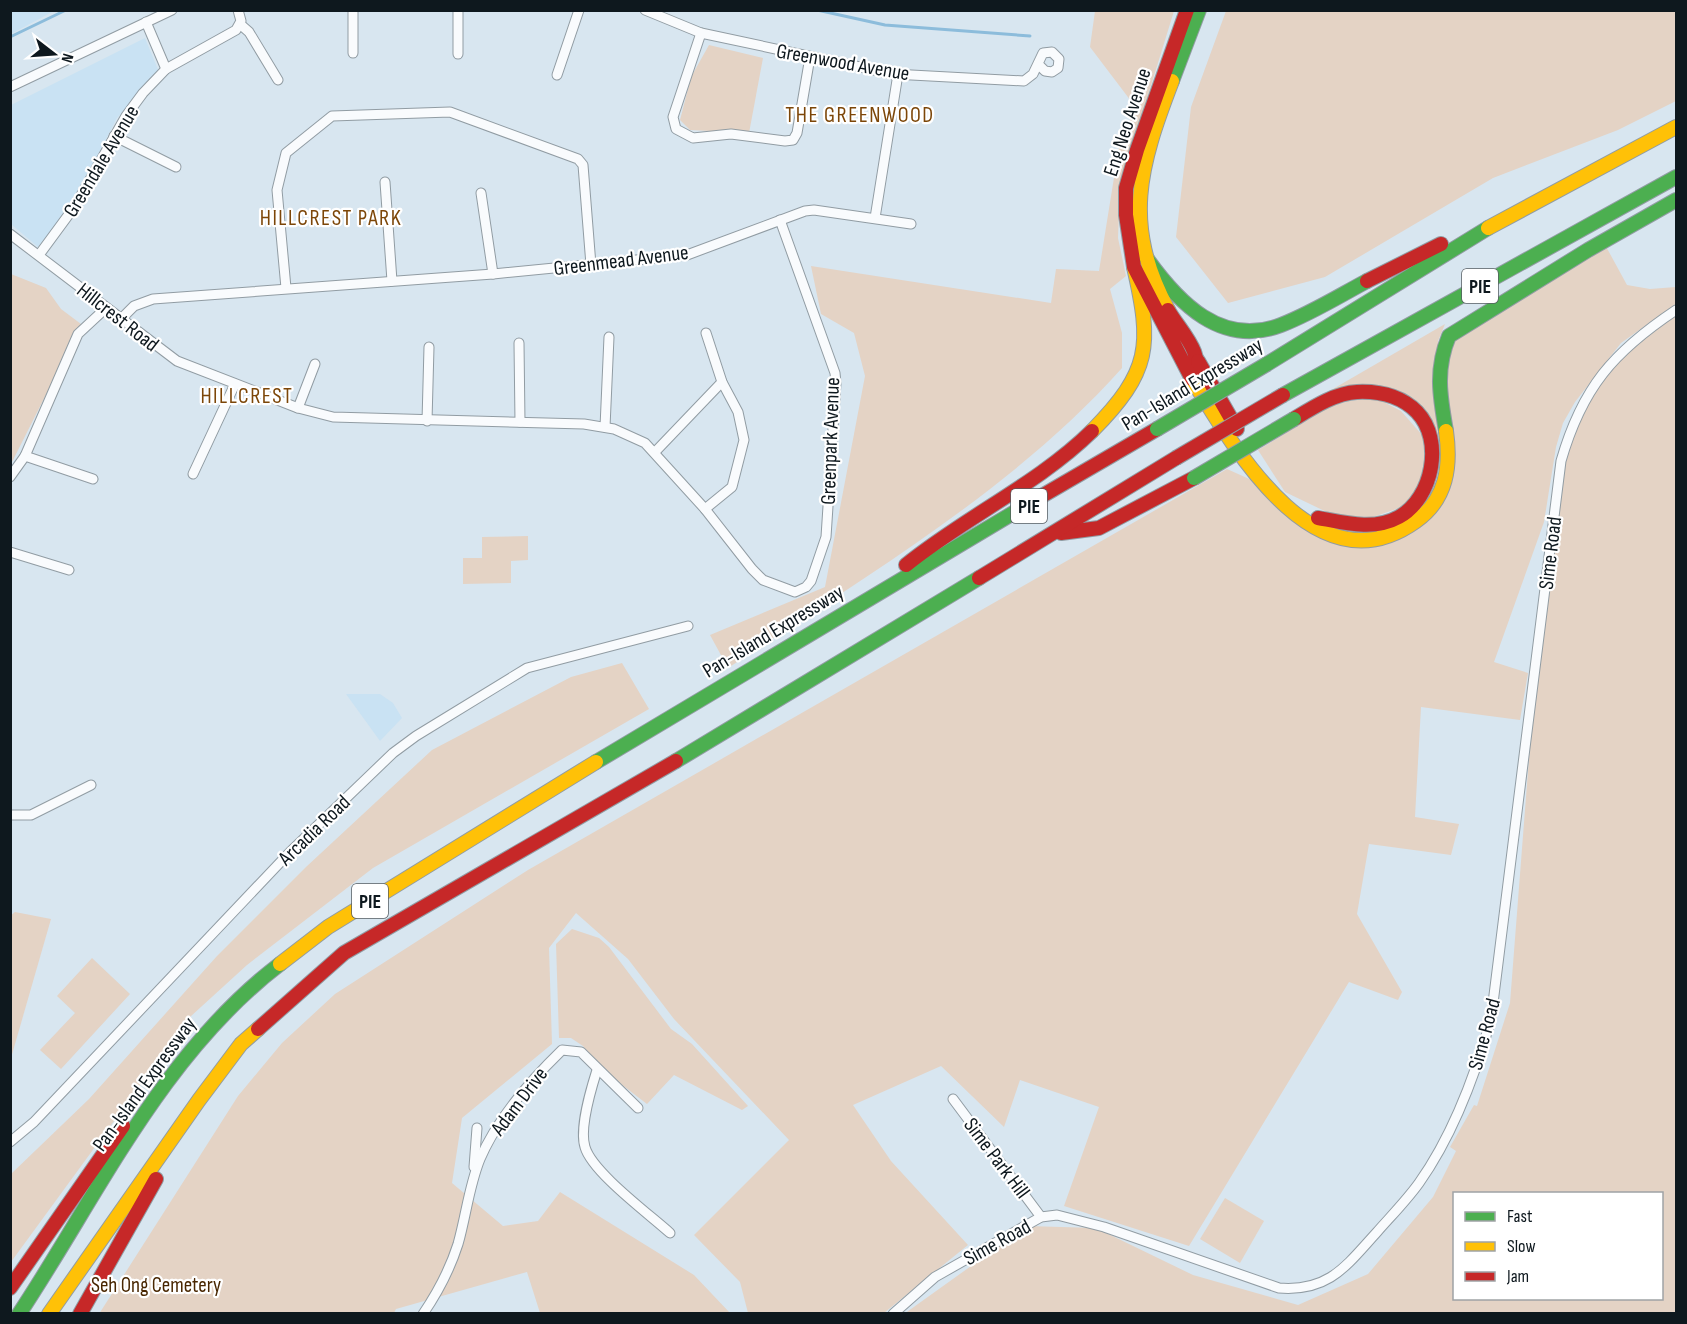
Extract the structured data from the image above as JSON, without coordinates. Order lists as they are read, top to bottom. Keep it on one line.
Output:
{"streets":{"main road":["Eng Neo Avenue","PIE","Pan-Island Expressway"],"street":["Greenwood Avenue","Greendale Avenue","Greenmead Avenue","Hillcrest Road","Greenpark Avenue","Sime Road","Arcadia Road","Adam Drive","Sime Park Hill"]},"crossings":[["Eng Neo Avenue","PIE"],["Greendale Avenue","Hillcrest Road"],["Greenmead Avenue","Hillcrest Road"],["Greenmead Avenue","Greenpark Avenue"],["Hillcrest Road","Greenpark Avenue"],["Sime Road","Sime Park Hill"]],"districts":["THE GREENWOOD","HILLCREST PARK","HILLCREST"],"parks":["Seh Ong Cemetery"],"legend":["Fast","Slow","Jam"],"north":"right"}
